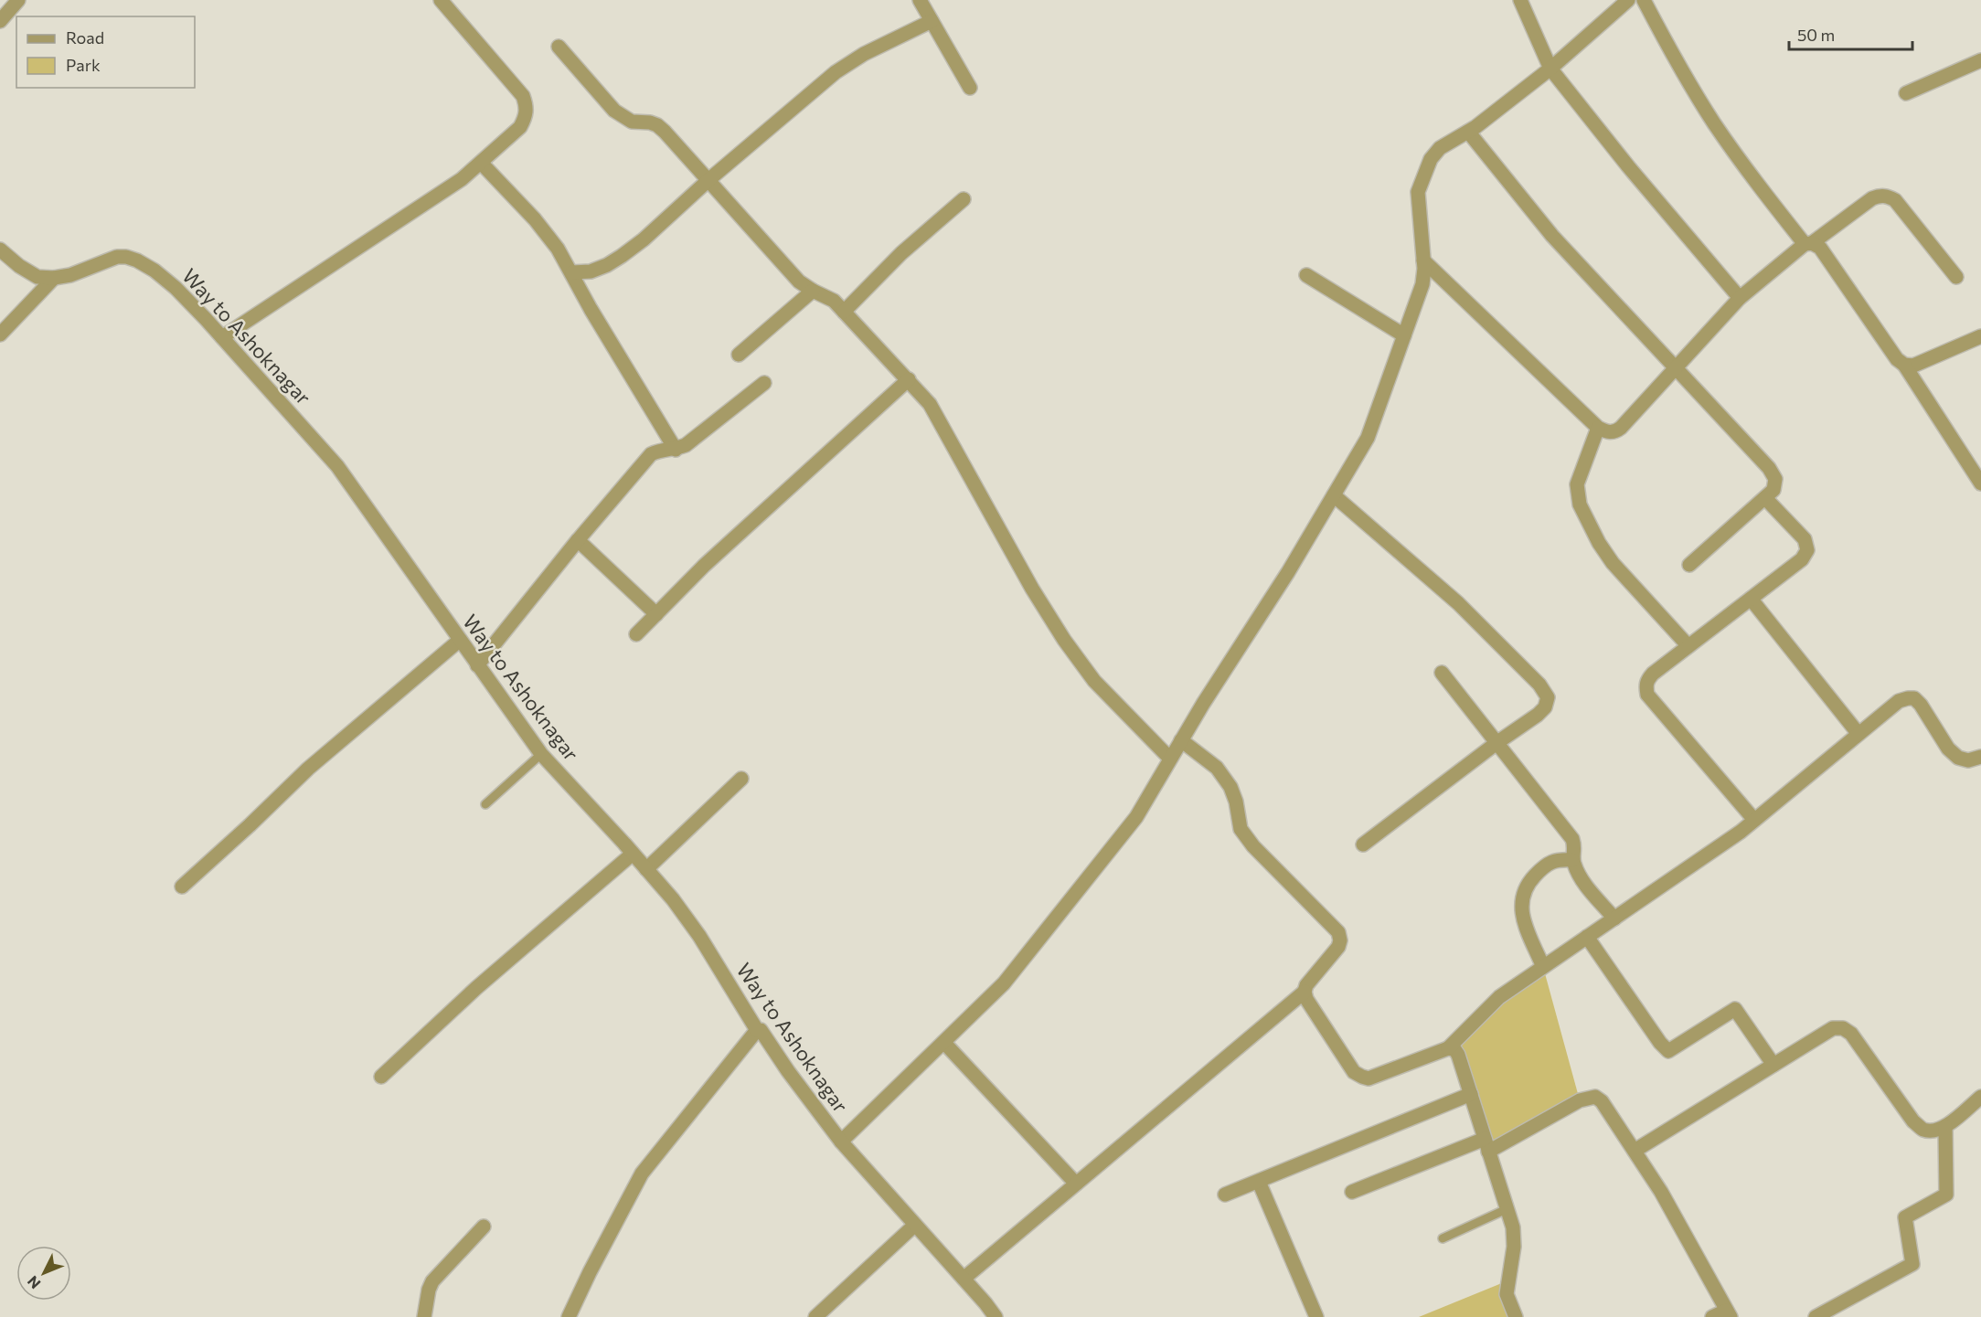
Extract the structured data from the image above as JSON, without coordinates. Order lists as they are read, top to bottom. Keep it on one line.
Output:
{"streets":{"street":["Way to Ashoknagar"]},"legend":["Road","Park"],"scale_bar":"50 m","north":"bottom left"}
